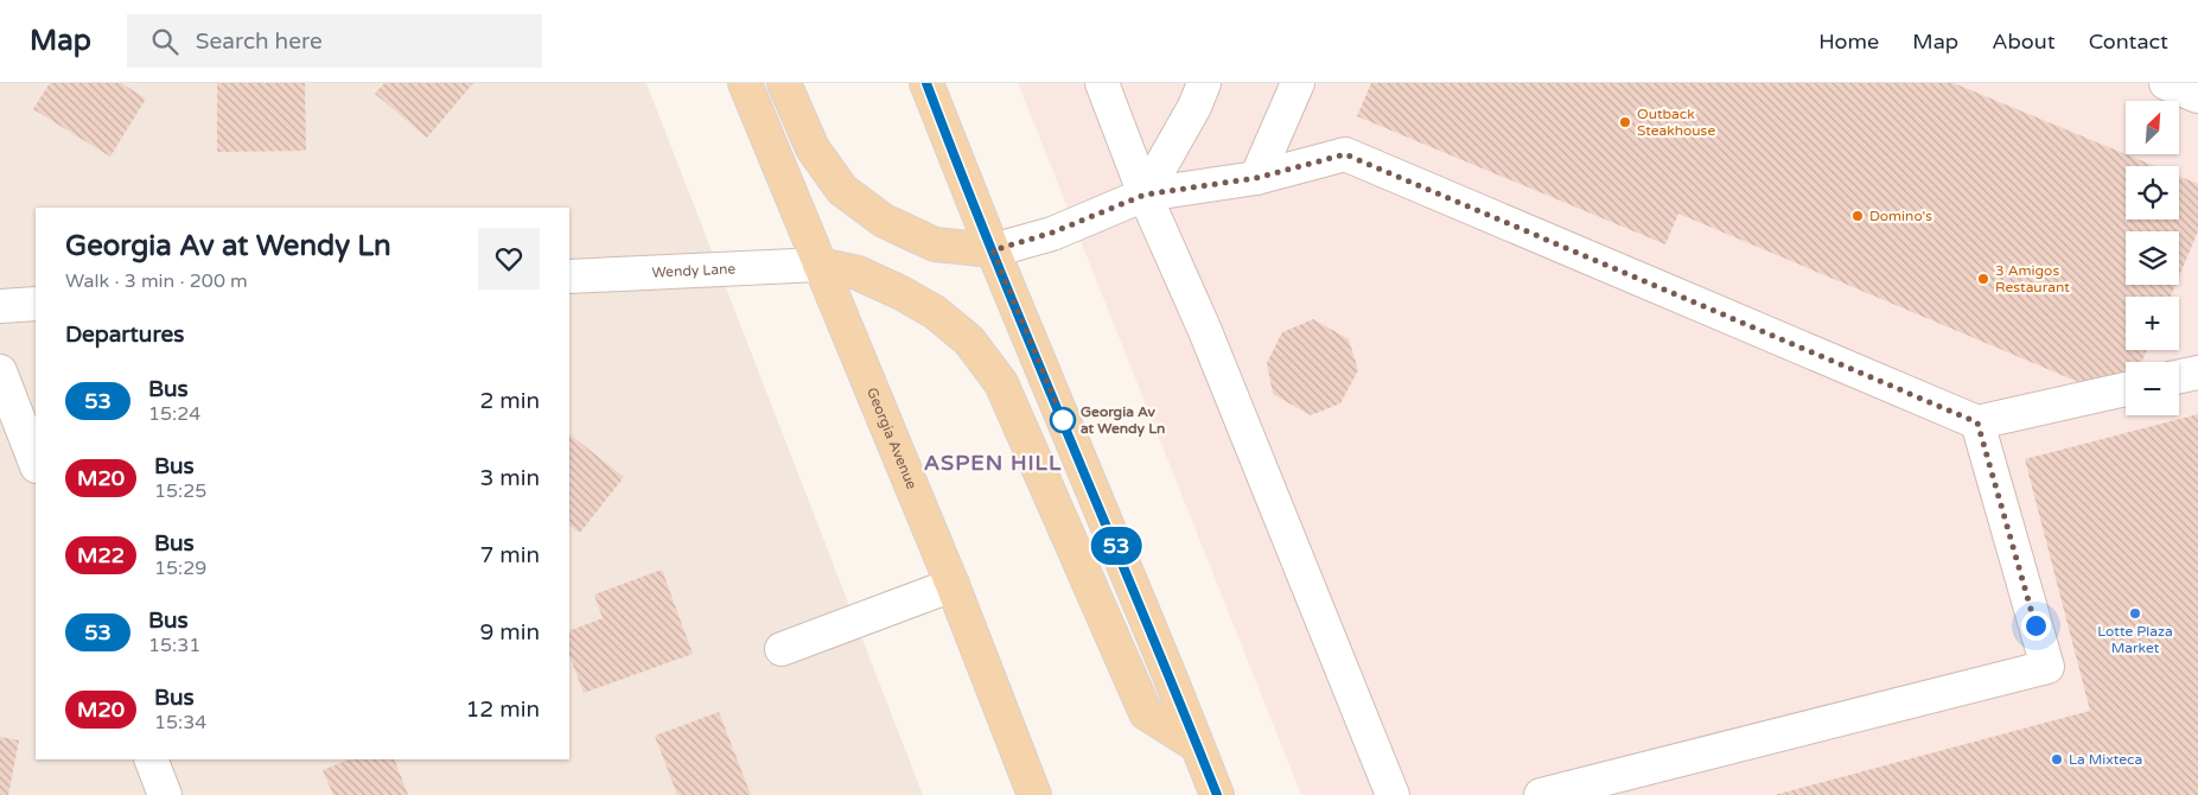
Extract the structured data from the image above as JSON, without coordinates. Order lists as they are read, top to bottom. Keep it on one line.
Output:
{"streets":{"main road":["Georgia Avenue"],"street":["Wendy Lane"]},"crossings":[["Wendy Lane","Georgia Avenue"]],"districts":["ASPEN HILL"],"places":["Outback Steakhouse","Domino's","3 Amigos Restaurant","Georgia Av at Wendy Ln","Lotte Plaza Market","La Mixteca"],"lines":["bus line 53"],"north":"top right","page":{"header":"Map","search":"Search here","nav":["Home","Map","About","Contact"],"on_map":"53","map_buttons":["+","−"],"heading":[["Georgia Av at Wendy Ln","Walk · 3 min · 200 m"],"Departures"],"list":[{"mark":"53","name":"Bus","note":"15:24","value":"2 min"},{"mark":"M20","name":"Bus","note":"15:25","value":"3 min"},{"mark":"M22","name":"Bus","note":"15:29","value":"7 min"},{"mark":"53","name":"Bus","note":"15:31","value":"9 min"},{"mark":"M20","name":"Bus","note":"15:34","value":"12 min"}]}}
